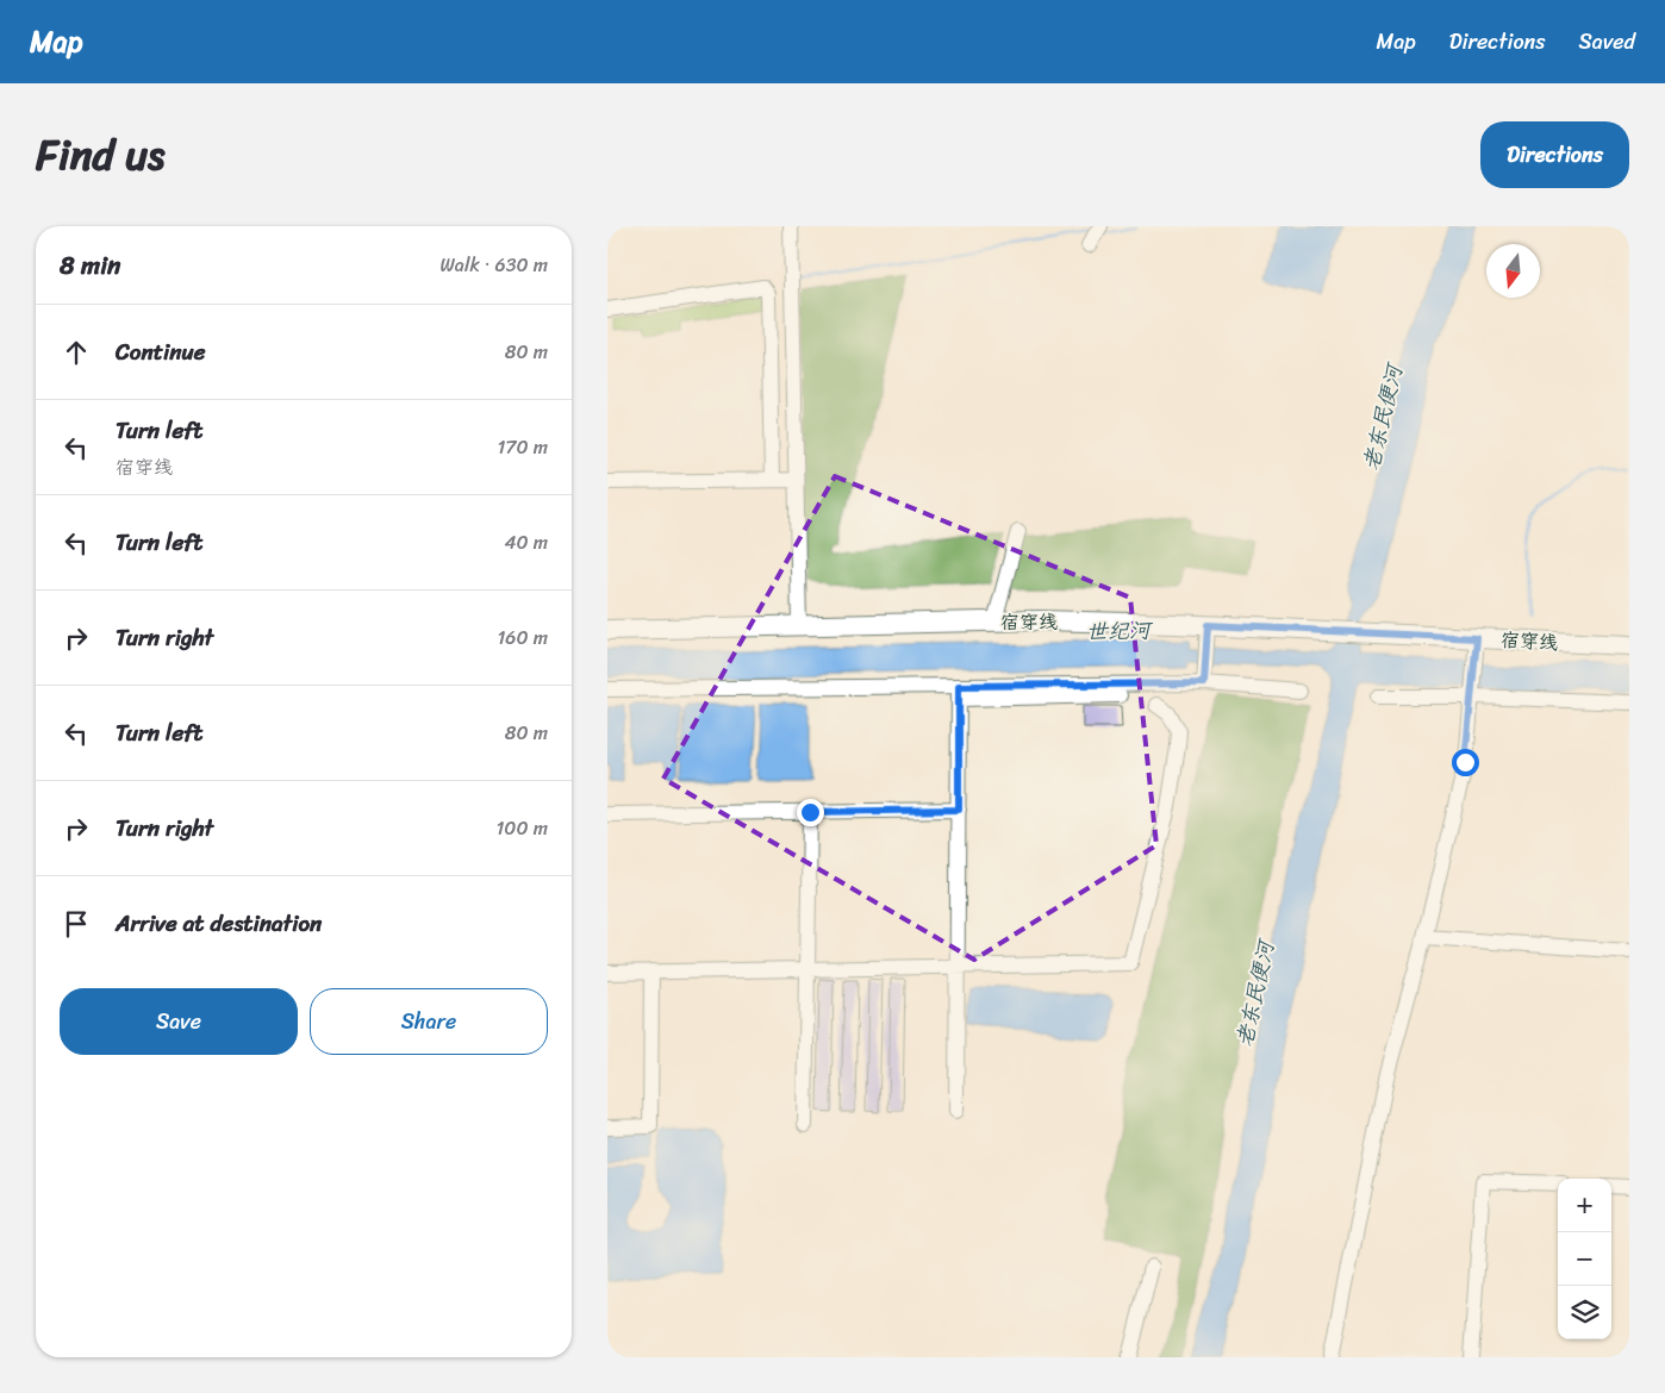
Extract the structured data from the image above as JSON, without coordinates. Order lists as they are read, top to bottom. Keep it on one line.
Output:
{"streets":{"main road":["宿穿线"]},"water":["老东民便河","世纪河"],"north":"bottom","page":{"header":"Map","nav":["Map","Directions","Saved"],"title":"Find us","buttons":["Directions",["Save","Share"]],"heading":["8 min","Walk · 630 m"],"list":[["Continue","80 m"],["Turn left","宿穿线","170 m"],["Turn left","40 m"],["Turn right","160 m"],["Turn left","80 m"],["Turn right","100 m"],"Arrive at destination"],"map_buttons":["+","−"]}}
